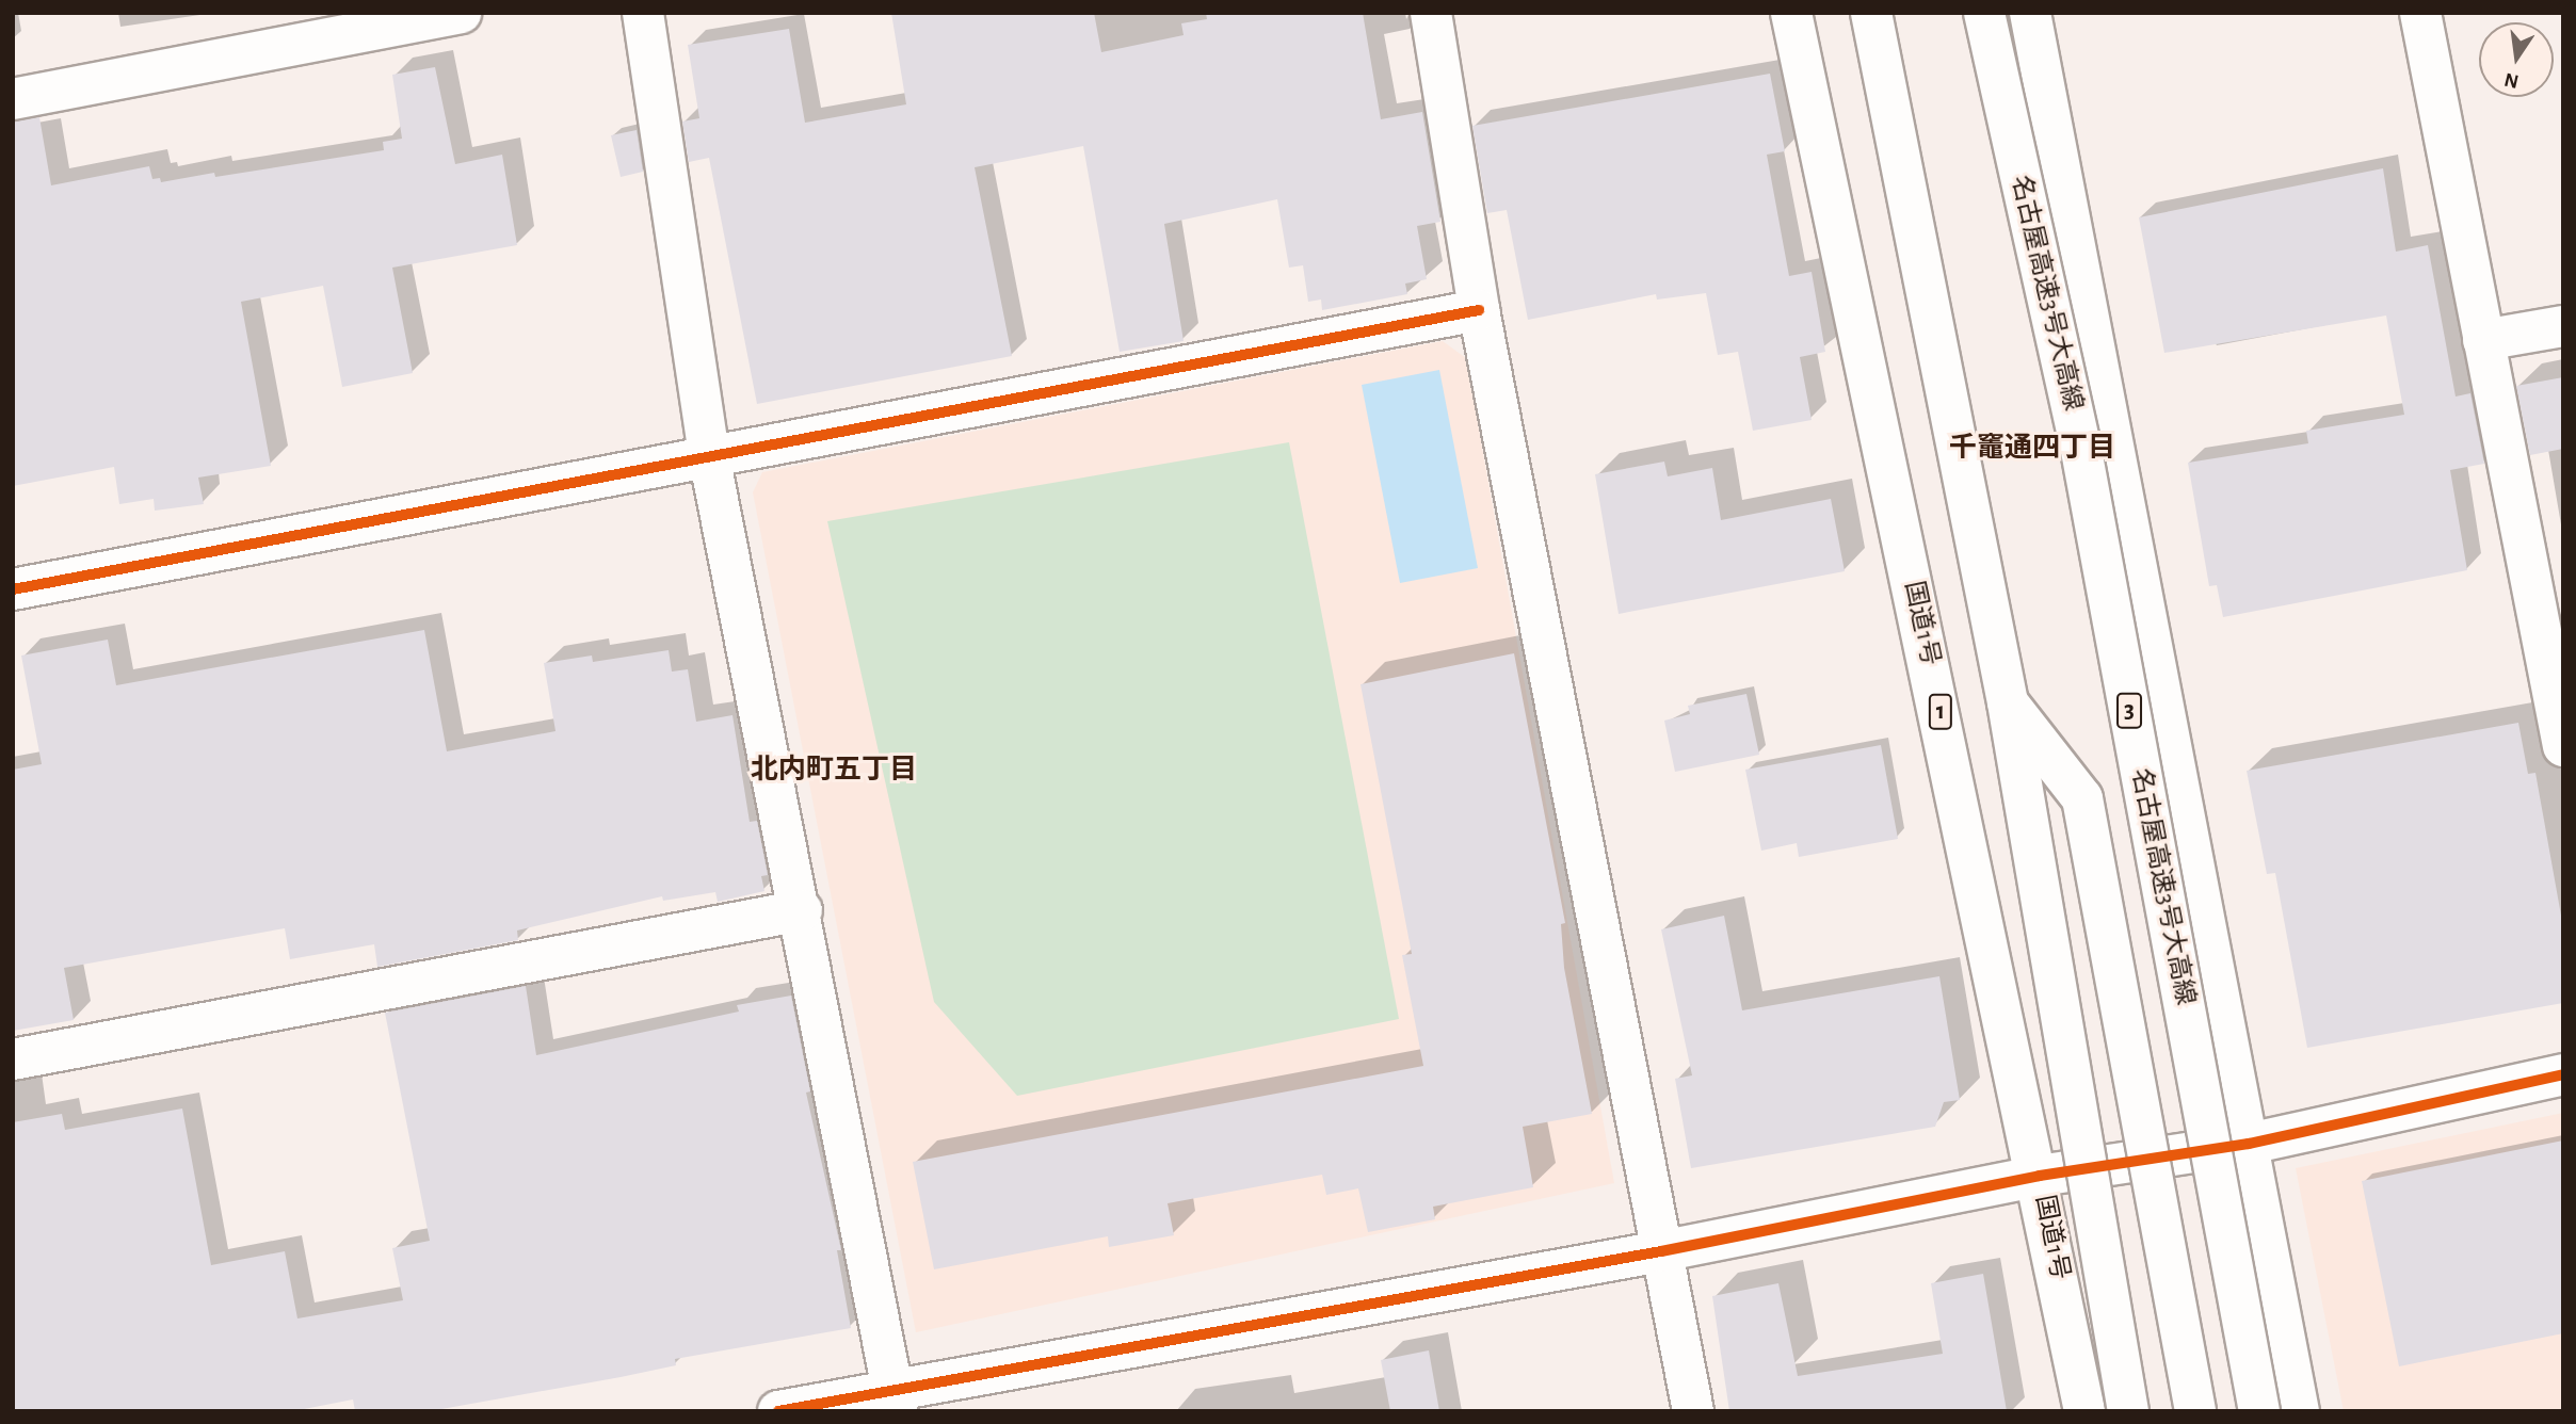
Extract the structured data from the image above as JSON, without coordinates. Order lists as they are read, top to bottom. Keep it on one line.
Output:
{"streets":{"main road":["名古屋高速3号大高線","国道1号","3","1"]},"districts":["千竈通四丁目","北内町五丁目"],"north":"bottom"}
